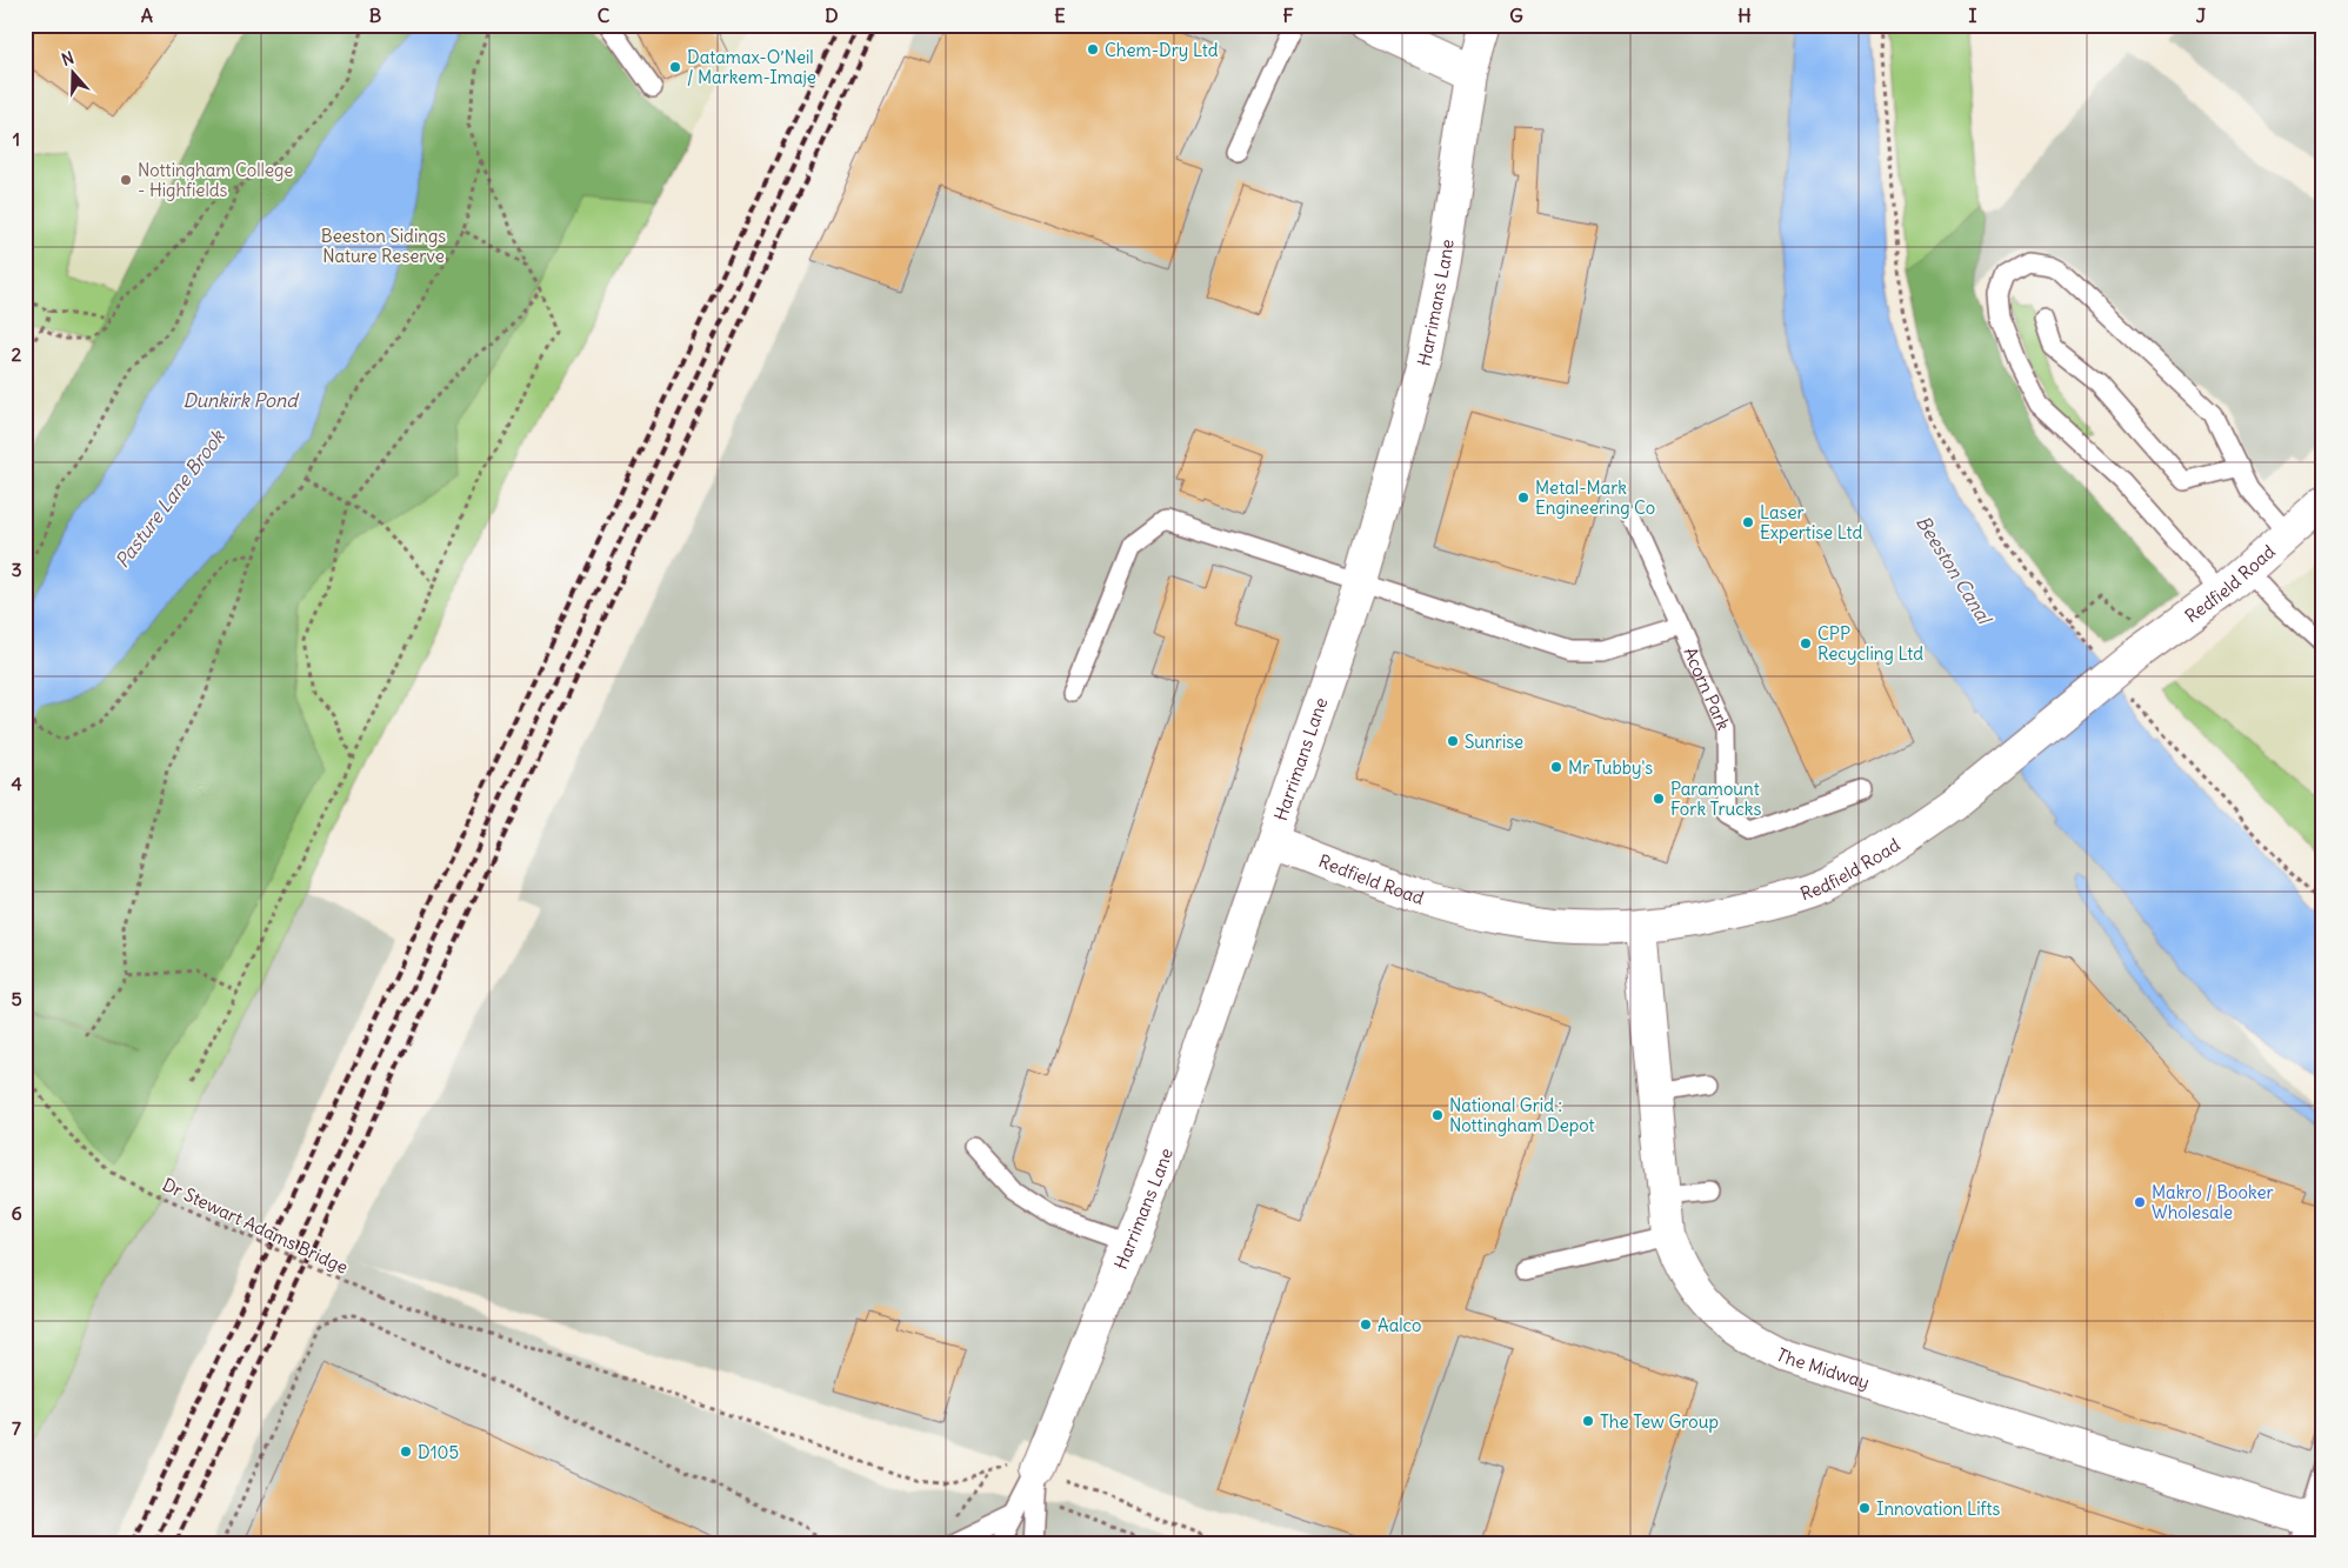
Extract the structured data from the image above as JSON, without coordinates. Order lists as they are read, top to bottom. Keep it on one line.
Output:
{"streets":{"street":["Harrimans Lane","Redfield Road","The Midway"],"lane":["Acorn Park"],"path":["Dr Stewart Adams Bridge"]},"crossings":[["Harrimans Lane","Redfield Road"],["Harrimans Lane","Acorn Park"],["Harrimans Lane","Dr Stewart Adams Bridge"],["Redfield Road","The Midway"]],"water":["Dunkirk Pond","Pasture Lane Brook","Beeston Canal"],"parks":["Beeston Sidings Nature Reserve"],"places":["Chem-Dry Ltd","Datamax-O’Neil / Markem-Imaje","Nottingham College - Highfields","Metal-Mark Engineering Co","Laser Expertise Ltd","CPP Recycling Ltd","Sunrise","Mr Tubby's","Paramount Fork Trucks","National Grid : Nottingham Depot","Makro / Booker Wholesale","Aalco","The Tew Group","D105","Innovation Lifts"],"north":"top","grid":{"columns":["A","B","C","D","E","F","G","H","I","J"],"rows":["1","2","3","4","5","6","7"]}}
